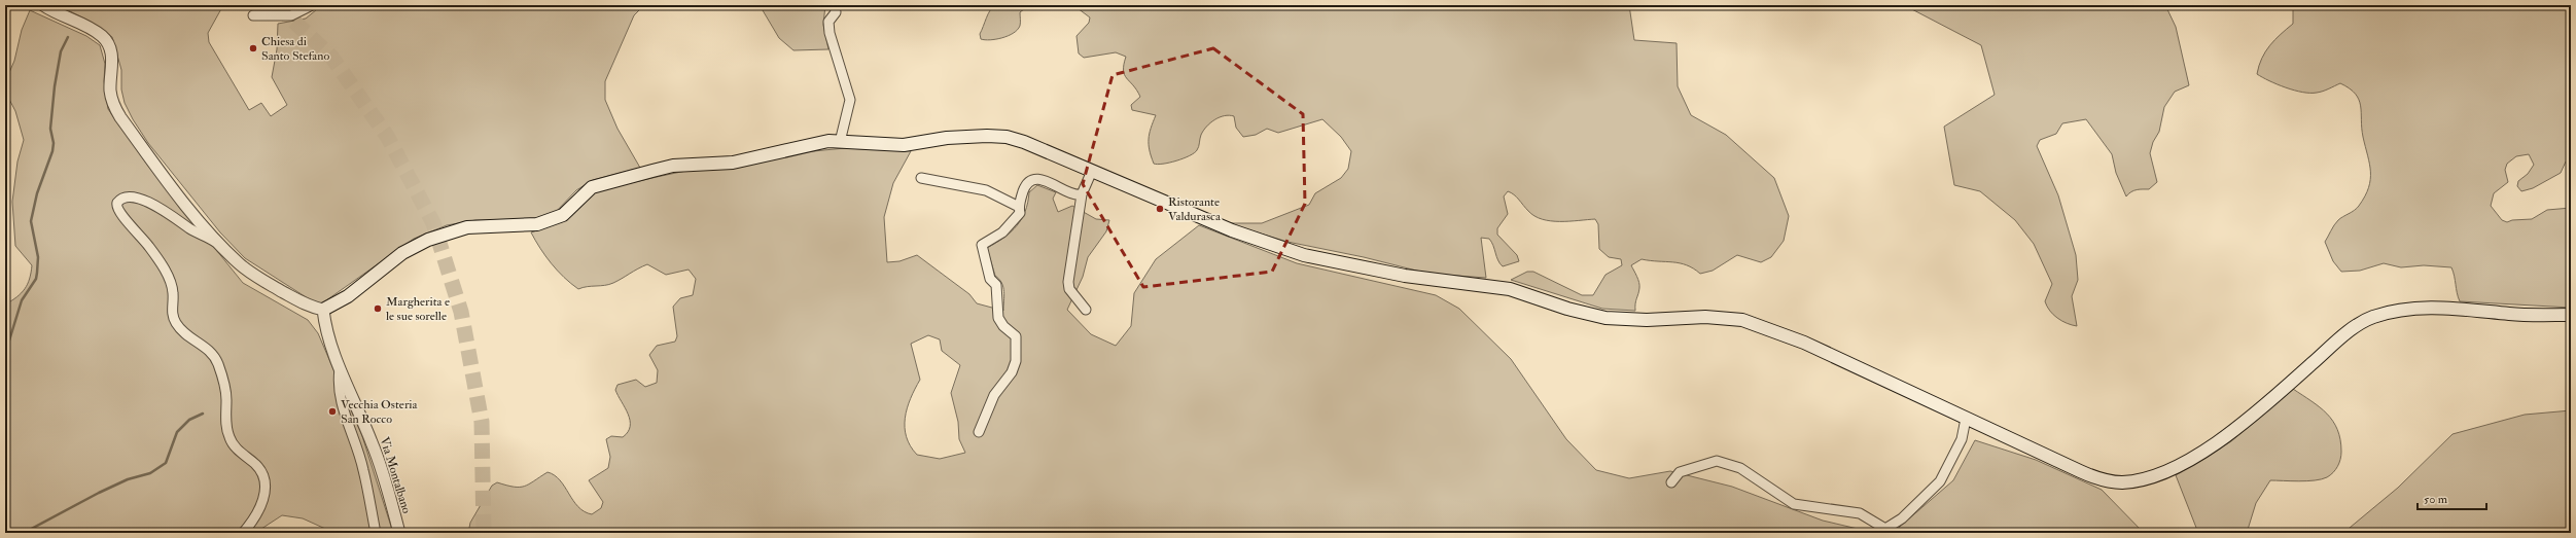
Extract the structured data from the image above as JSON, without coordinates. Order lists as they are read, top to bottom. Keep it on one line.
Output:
{"streets":{"street":["Via Montalbano"]},"places":["Chiesa di Santo Stefano","Ristorante Valdurasca","Margherita e le sue sorelle","Vecchia Osteria San Rocco"],"scale_bar":"50 m"}
